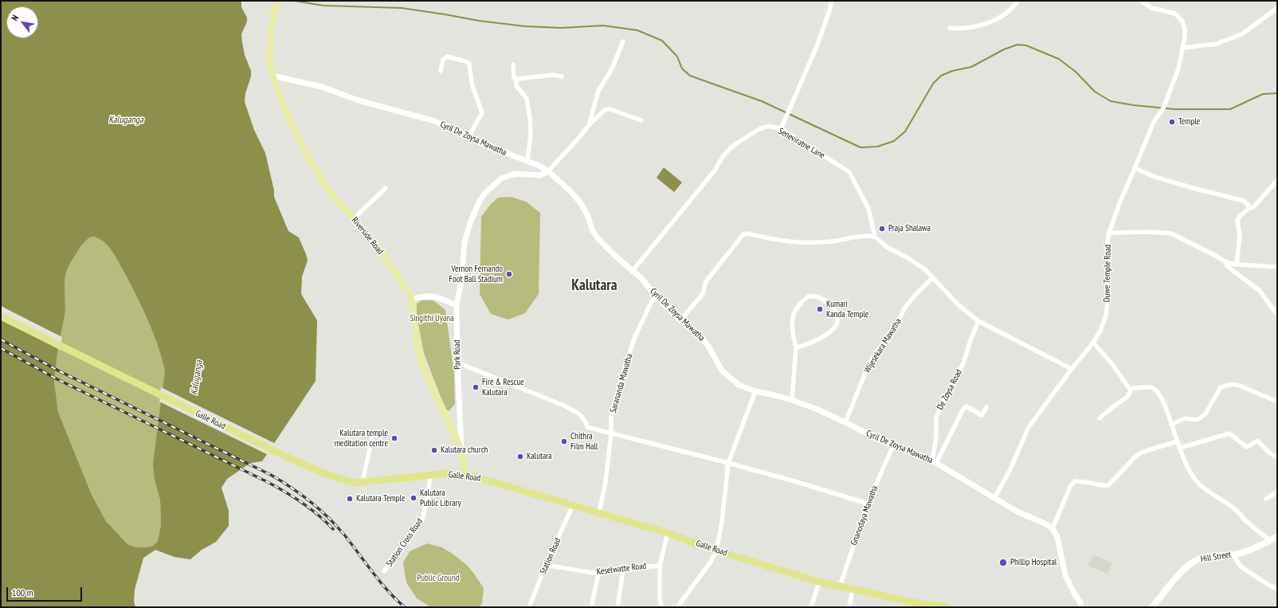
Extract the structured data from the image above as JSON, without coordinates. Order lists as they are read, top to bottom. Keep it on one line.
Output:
{"streets":{"highway":["Galle Road"],"main road":["Riverside Road","Hill Street"],"street":["Cyril De Zoysa Mawatha","Seneviratne Lane","Duwe Temple Road","Wijesekara Mawatha","Park Road","Sarananda Mawatha","De Zoysa Road","Gnanodaya Mawatha","Station Cross Road","Station Road","Keselwatte Road"]},"crossings":[["Cyril De Zoysa Mawatha","Seneviratne Lane"],["Cyril De Zoysa Mawatha","Riverside Road"],["Cyril De Zoysa Mawatha","Duwe Temple Road"],["Cyril De Zoysa Mawatha","Wijesekara Mawatha"],["Cyril De Zoysa Mawatha","Park Road"],["Cyril De Zoysa Mawatha","Sarananda Mawatha"],["Cyril De Zoysa Mawatha","De Zoysa Road"],["Cyril De Zoysa Mawatha","Gnanodaya Mawatha"],["Riverside Road","Park Road"],["Riverside Road","Galle Road"],["Sarananda Mawatha","Galle Road"],["Galle Road","Gnanodaya Mawatha"],["Galle Road","Station Cross Road"],["Galle Road","Station Road"],["Station Road","Keselwatte Road"]],"districts":["Kalutara"],"water":["Kaluganga"],"parks":["Singithi Uyana","Public Ground"],"places":["Temple","Praja Shalawa","Vernon Fernando Foot Ball Stadium","Kumari Kanda Temple","Fire & Rescue Kalutara","Kalutara temple meditation centre","Chithra Film Hall","Kalutara church","Kalutara","Kalutara Public Library","Kalutara Temple","Phillip Hospital"],"scale_bar":"100 m","north":"top left"}
